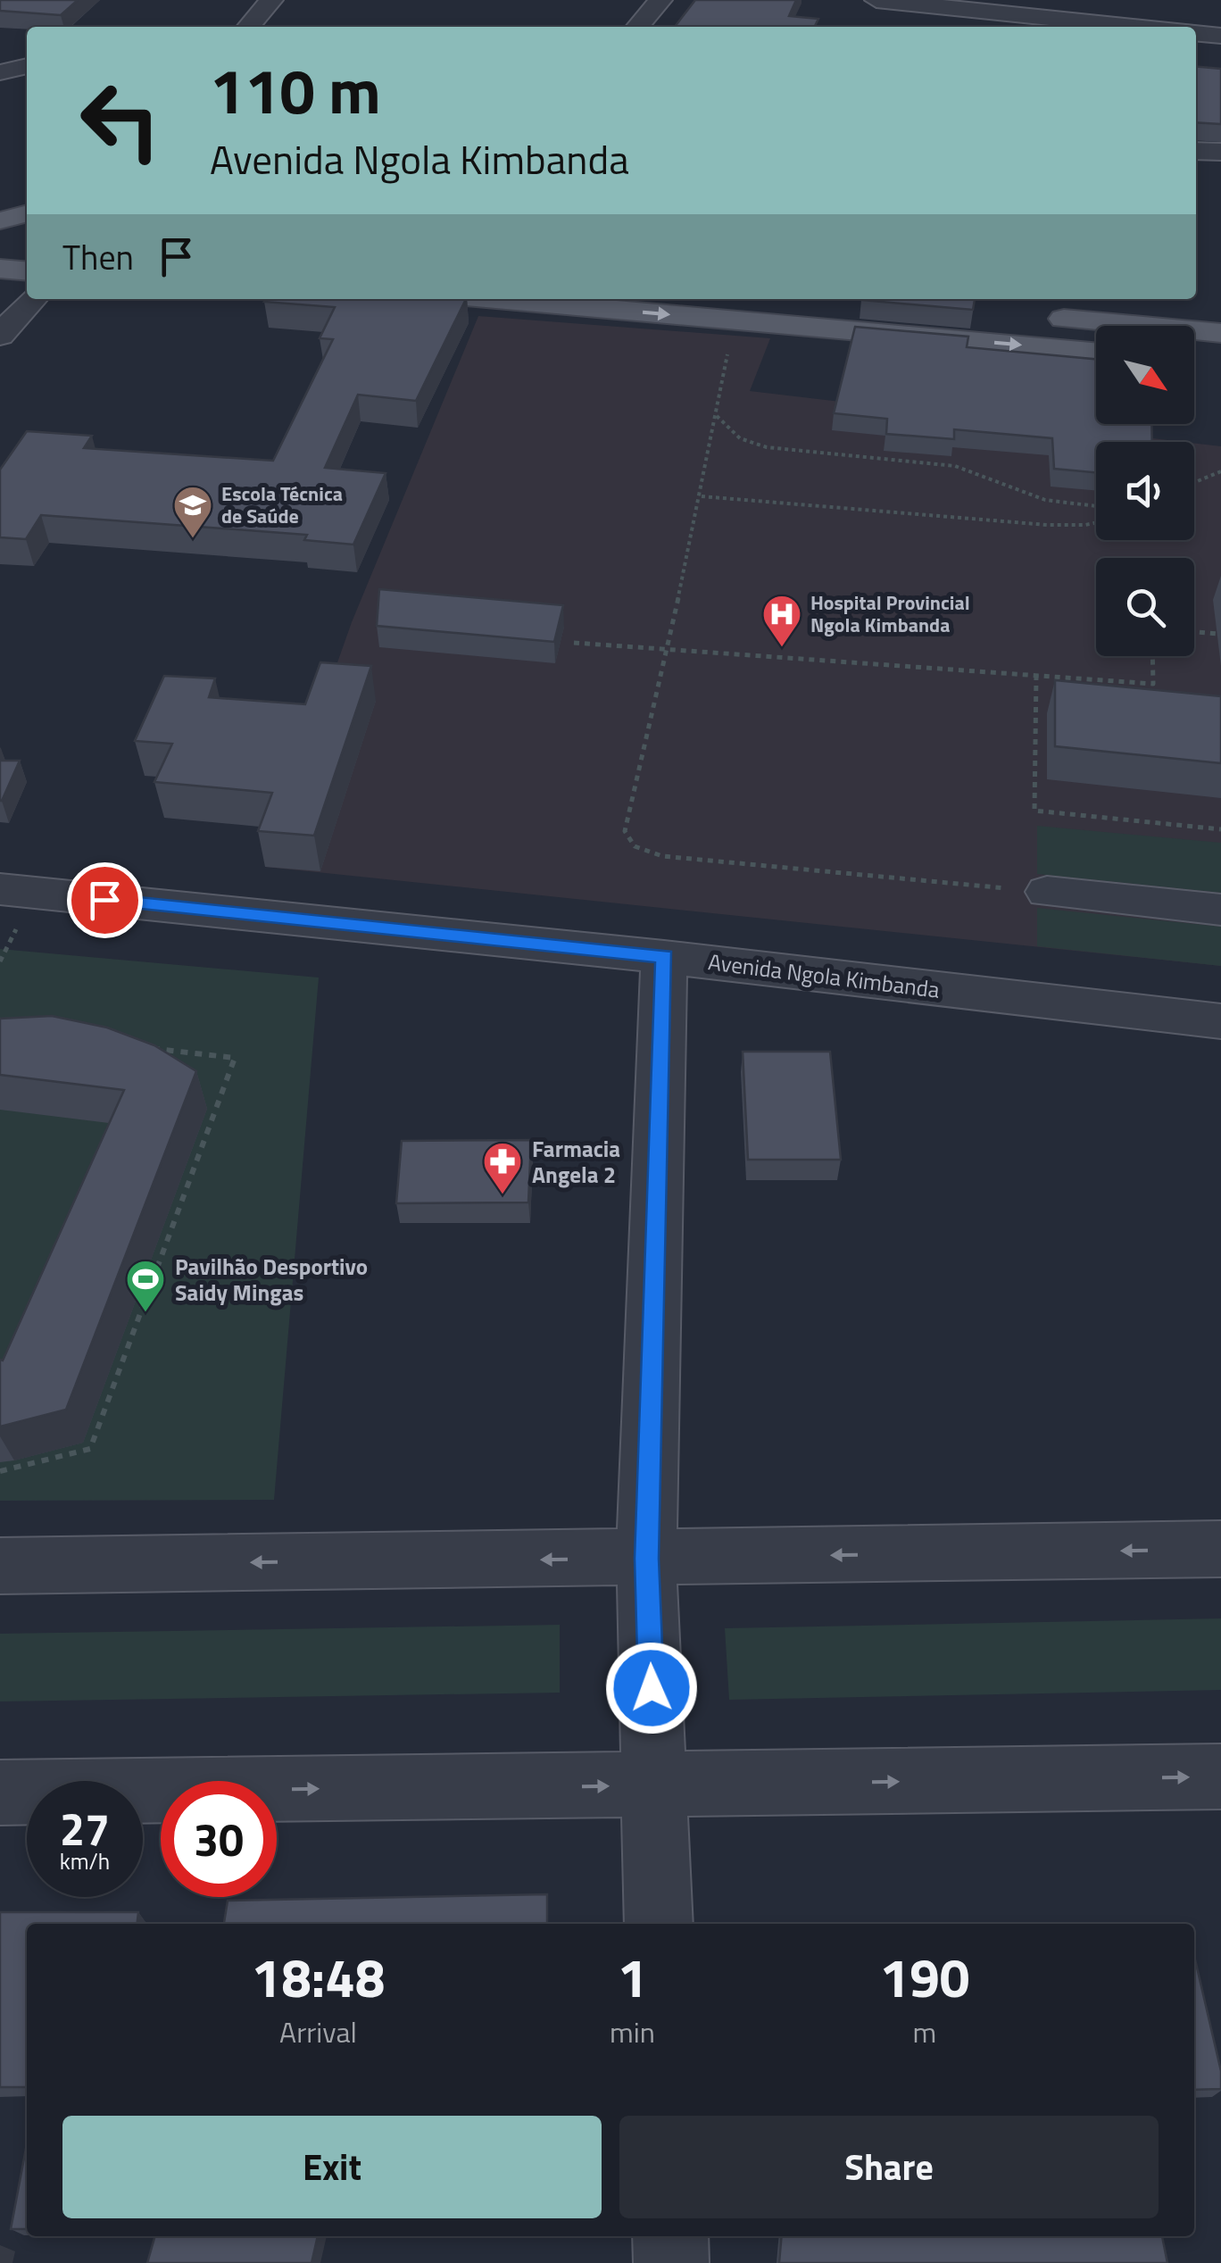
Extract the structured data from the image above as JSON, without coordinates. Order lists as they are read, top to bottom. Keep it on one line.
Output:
{"streets":{"street":["Avenida Ngola Kimbanda"]},"places":{"school or university":["Escola Técnica de Saúde"],"hospital":["Hospital Provincial Ngola Kimbanda"],"pharmacy":["Farmacia Angela 2"],"sports":["Pavilhão Desportivo Saidy Mingas"]},"north":"bottom right","page":{"turn":["110 m","Avenida Ngola Kimbanda"],"then":"Then","speed":"27 km/h","limit":"30","eta":["18:48","Arrival","1","min","190","m"],"buttons":["Exit","Share"]}}
